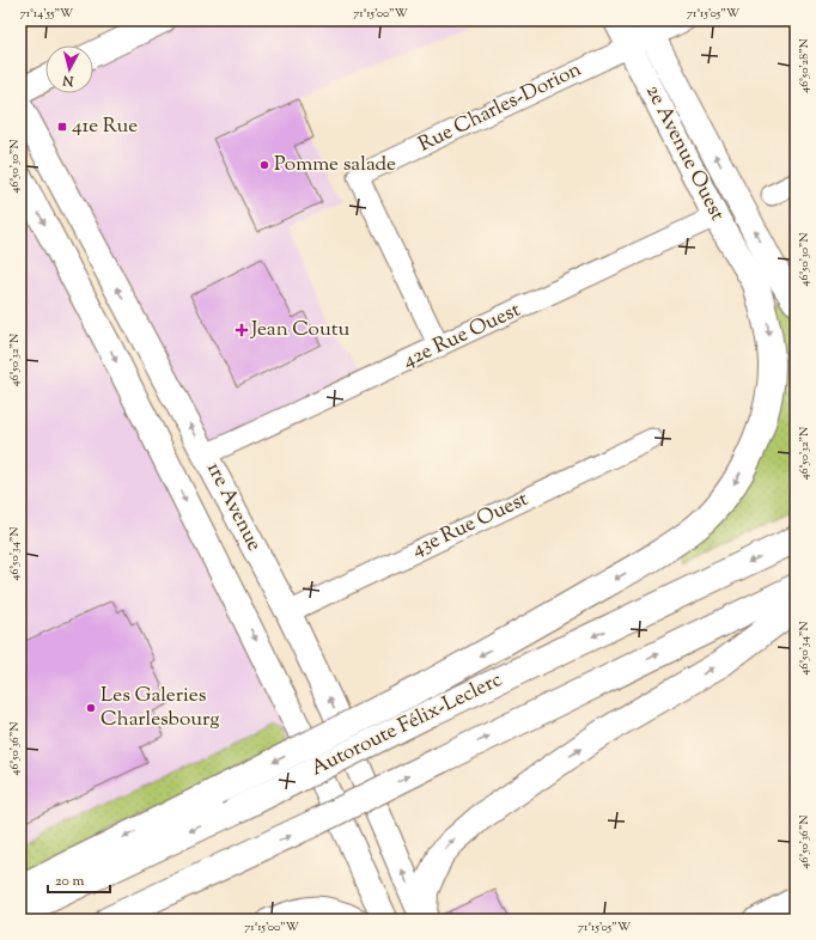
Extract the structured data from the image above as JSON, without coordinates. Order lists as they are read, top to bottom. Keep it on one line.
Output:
{"streets":{"highway":["Autoroute Félix-Leclerc"],"street":["Rue Charles-Dorion","2e Avenue Ouest","42e Rue Ouest","1re Avenue","43e Rue Ouest"]},"crossings":[["Rue Charles-Dorion","2e Avenue Ouest"],["Rue Charles-Dorion","42e Rue Ouest"],["2e Avenue Ouest","42e Rue Ouest"],["42e Rue Ouest","1re Avenue"],["1re Avenue","43e Rue Ouest"]],"places":{"transit":["41e Rue"],"other":["Pomme salade","Les Galeries Charlesbourg"],"health":["Jean Coutu"]},"scale_bar":"20 m","north":"bottom","coordinates":["71°14'55\"W","71°15'00\"W","71°15'05\"W","46°50'28\"N","46°50'30\"N","46°50'32\"N","46°50'34\"N","46°50'36\"N"]}
